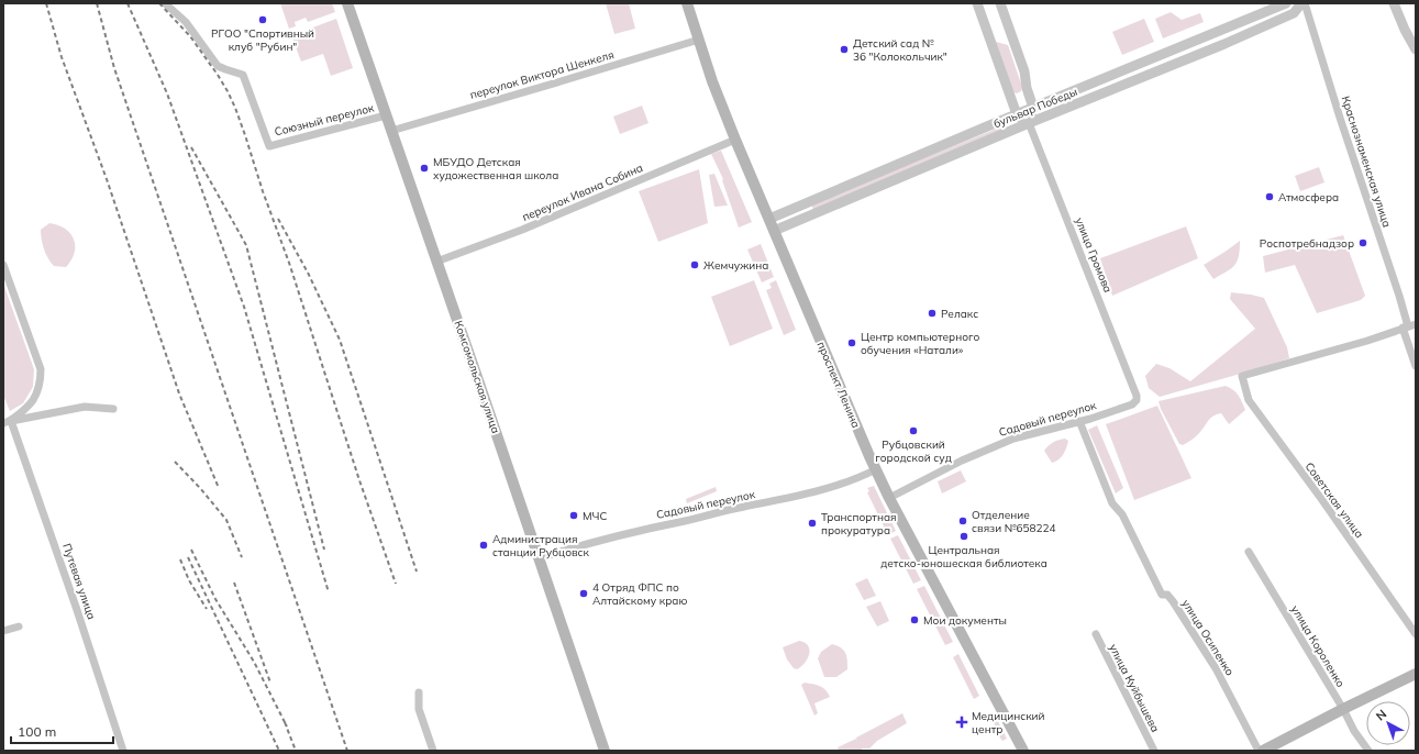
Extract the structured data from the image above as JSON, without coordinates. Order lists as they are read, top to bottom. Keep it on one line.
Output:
{"streets":{"main road":["Комсомольская улица","проспект Ленина"],"street":["переулок Виктора Шенкеля","бульвар Победы","Союзный переулок","Краснознаменская улица","переулок Ивана Собина","улица Громова","Садовый переулок","Советская улица","Путевая улица","улица Осипенко","улица Короленко","улица Куйбышева"]},"crossings":[["переулок Виктора Шенкеля","Комсомольская улица"],["переулок Виктора Шенкеля","проспект Ленина"],["бульвар Победы","Краснознаменская улица"],["бульвар Победы","улица Громова"],["бульвар Победы","проспект Ленина"],["Союзный переулок","Комсомольская улица"],["Краснознаменская улица","Советская улица"],["переулок Ивана Собина","Комсомольская улица"],["переулок Ивана Собина","проспект Ленина"],["улица Громова","Садовый переулок"],["Комсомольская улица","Садовый переулок"],["проспект Ленина","Садовый переулок"],["Садовый переулок","улица Осипенко"]],"places":{"other":["РГОО \"Спортивный клуб \"Рубин\"","Детский сад № 36 \"Колокольчик\"","МБУДО Детская художественная школа","Атмосфера","Роспотребнадзор","Жемчужина","Релакс","Центр компьютерного обучения «Натали»","Рубцовский городской суд","МЧС","Отделение связи №658224","Транспортная прокуратура","Центральная детско-юношеская библиотека","Администрация станции Рубцовск","4 Отряд ФПС по Алтайскому краю","Мои документы"],"health":["Медицинский центр"]},"scale_bar":"100 m","north":"top left"}
